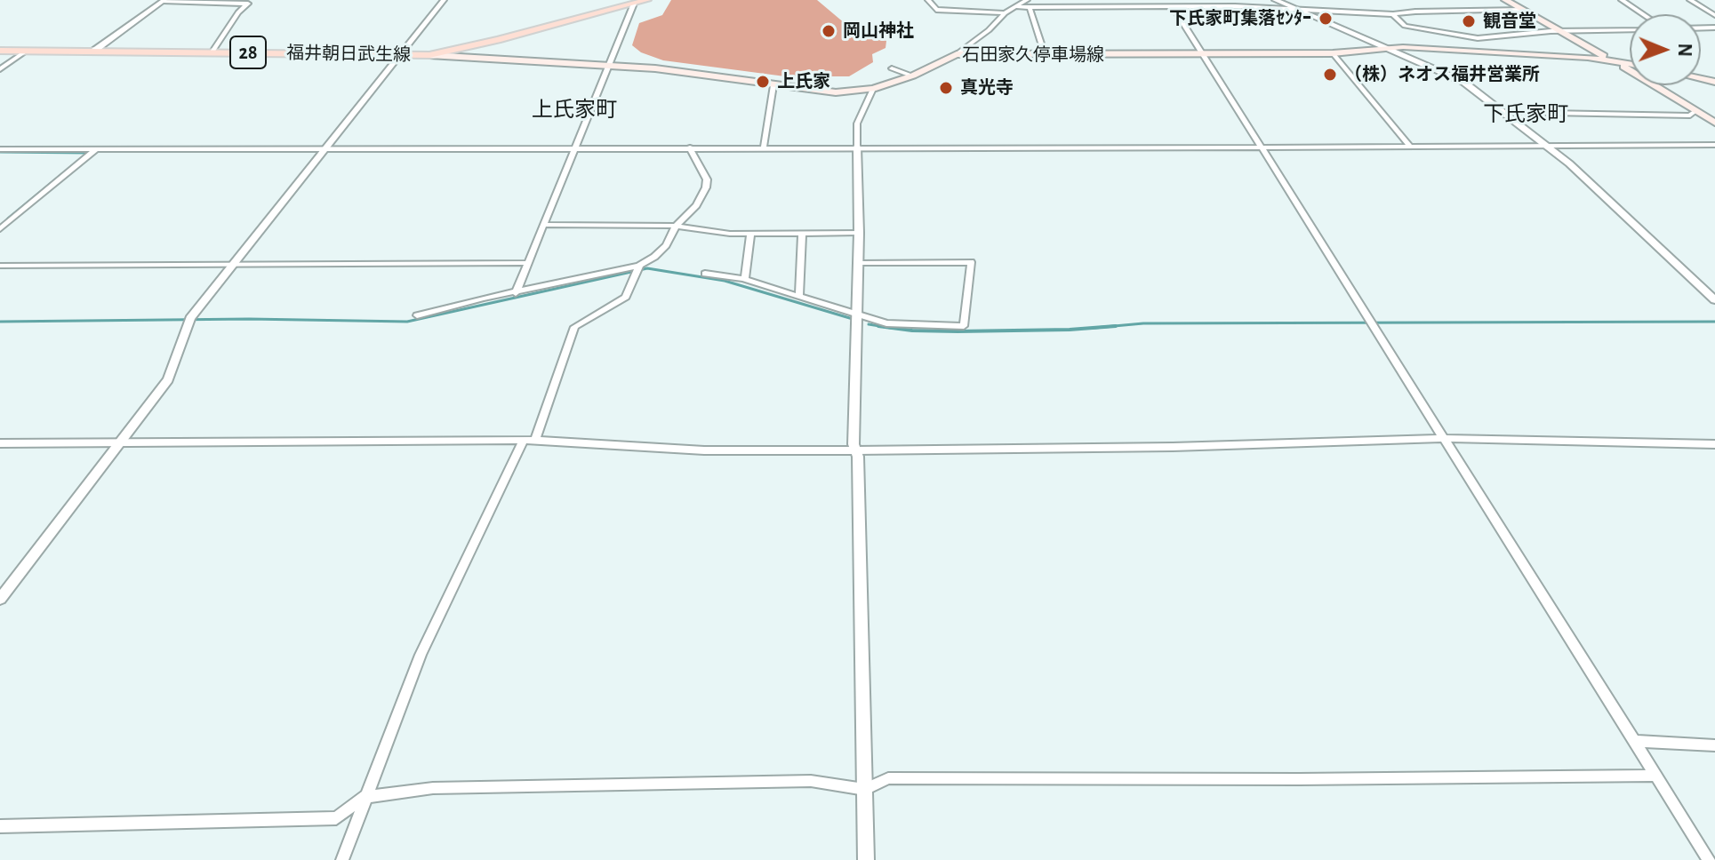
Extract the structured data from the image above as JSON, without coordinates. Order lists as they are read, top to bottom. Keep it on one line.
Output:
{"streets":{"main road":["28","福井朝日武生線","石田家久停車場線"]},"crossings":[["福井朝日武生線","石田家久停車場線"]],"districts":["上氏家町","下氏家町"],"places":["下氏家町集落ｾﾝﾀｰ","観音堂","岡山神社","（株）ネオス福井営業所","上氏家","真光寺"],"north":"right"}
